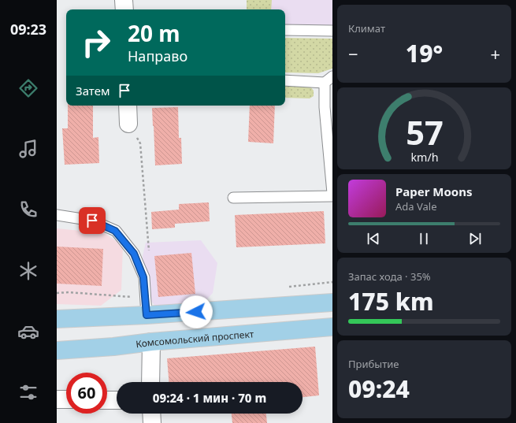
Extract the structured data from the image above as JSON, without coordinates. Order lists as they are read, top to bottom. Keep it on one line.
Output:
{"streets":{"main road":["Комсомольский проспект"]},"page":{"tabs":"09:23","tile":["Климат",["Запас хода · 35%","175 km"],["Прибытие","09:24"]],"turn":["20 m","Направо"],"heat":["−","19°","+"],"then":"Затем","song":["Paper Moons","Ada Vale"],"limit":"60","trip":"09:24 · 1 мин · 70 m","gauge":["57","km/h"]}}
